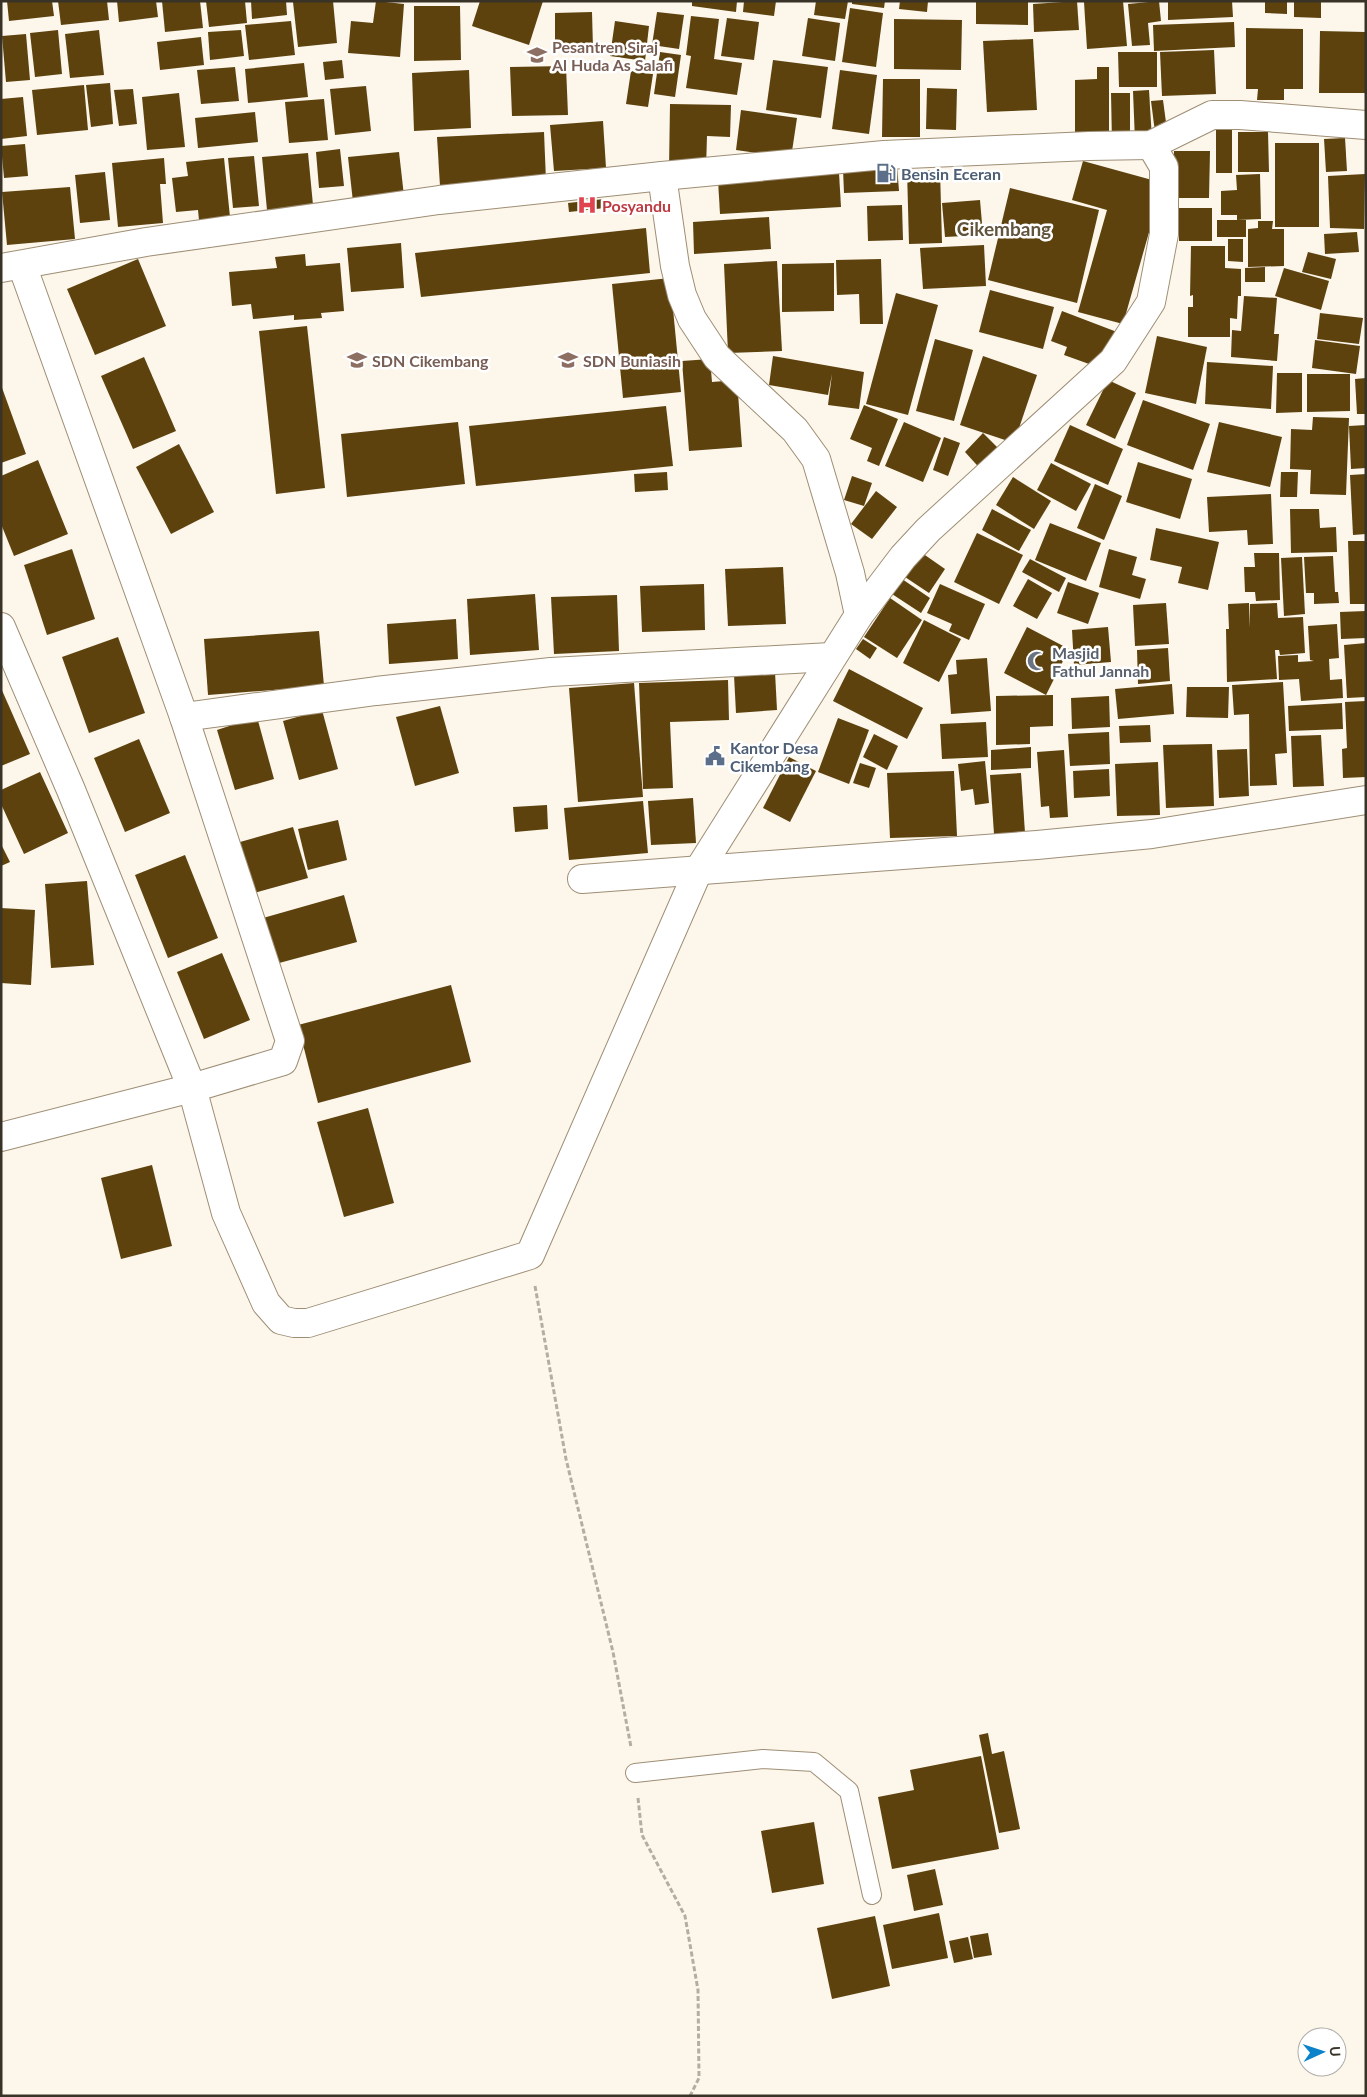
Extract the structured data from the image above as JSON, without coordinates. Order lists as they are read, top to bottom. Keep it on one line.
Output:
{"districts":["Cikembang"],"places":{"school or university":["Pesantren Siraj Al Huda As Salafi","SDN Cikembang","SDN Buniasih"],"fuel station":["Bensin Eceran"],"hospital":["Posyandu"],"mosque":["Masjid Fathul Jannah"],"public building":["Kantor Desa Cikembang"]},"north":"right"}
